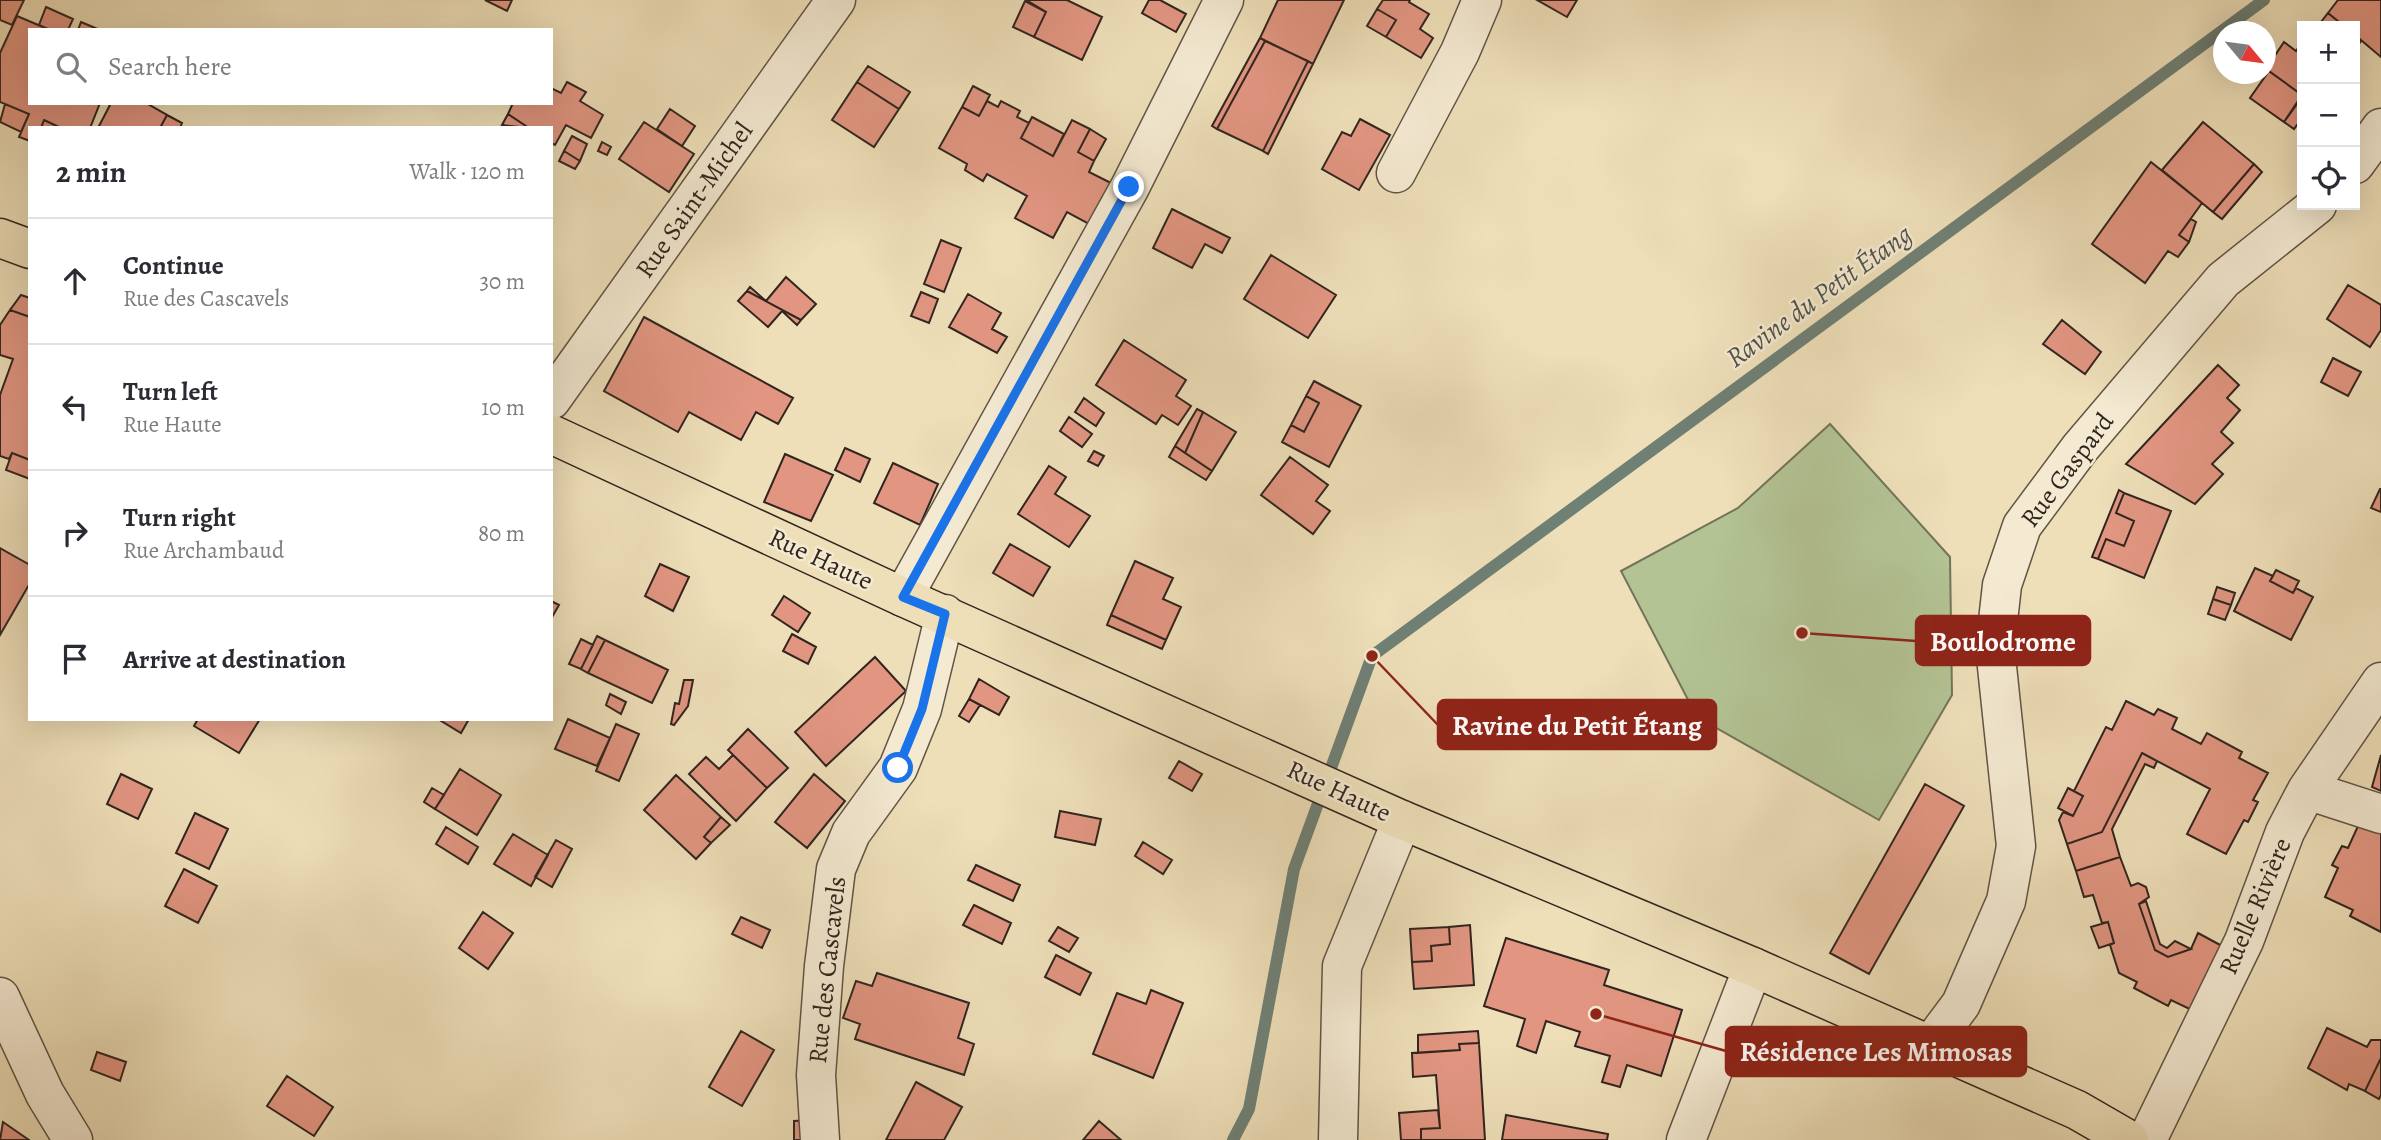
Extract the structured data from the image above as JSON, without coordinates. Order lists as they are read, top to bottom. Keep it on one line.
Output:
{"streets":{"main road":["Rue Haute"],"street":["Rue Saint-Michel","Rue Gaspard","Ruelle Rivière","Rue des Cascavels"]},"crossings":[["Rue Gaspard","Rue Haute"],["Rue Haute","Rue des Cascavels"]],"water":["Ravine du Petit Étang"],"places":["Boulodrome","Ravine du Petit Étang","Résidence Les Mimosas"],"north":"bottom right","page":{"map_buttons":["+","−"],"search":"Search here","heading":["2 min","Walk · 120 m"],"list":[["Continue","Rue des Cascavels","30 m"],["Turn left","Rue Haute","10 m"],["Turn right","Rue Archambaud","80 m"],"Arrive at destination"]}}
